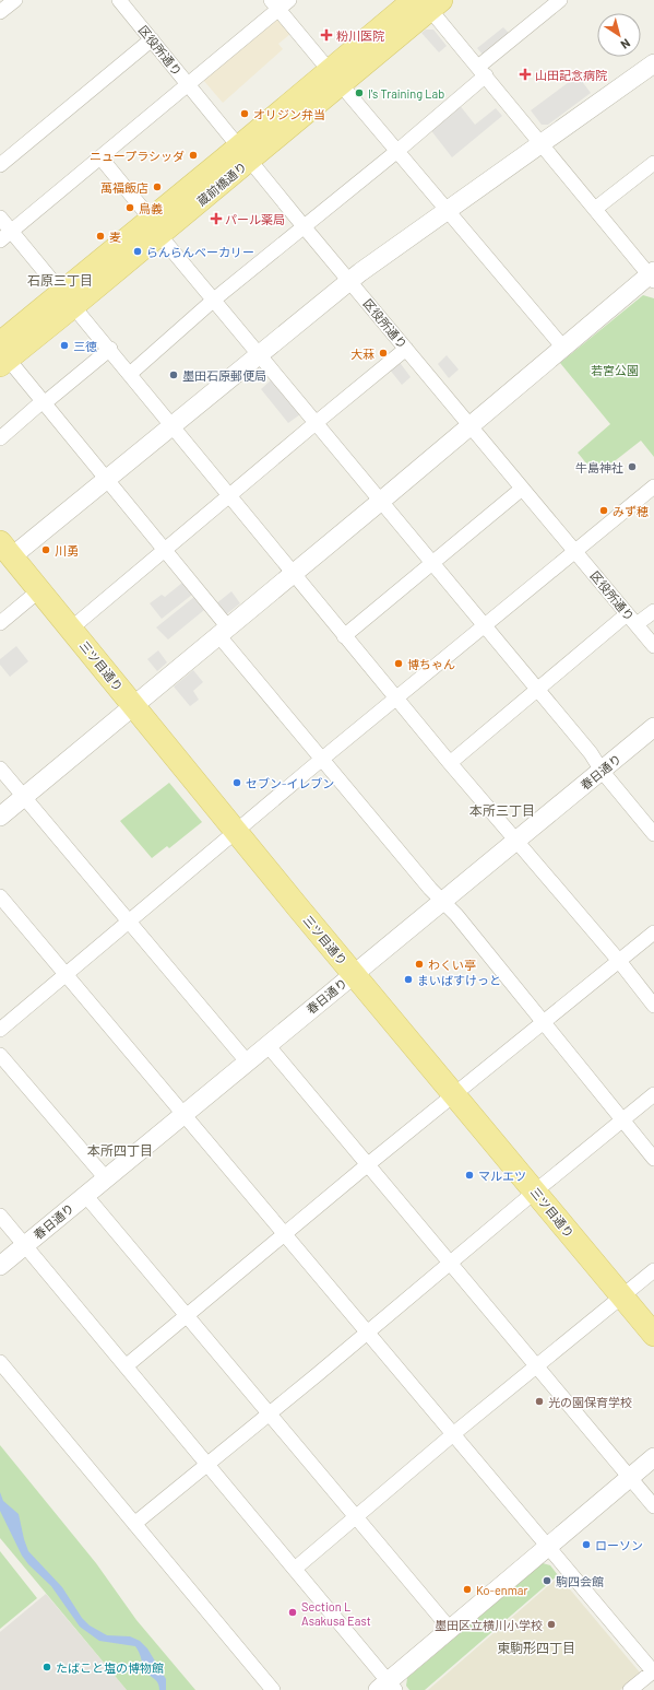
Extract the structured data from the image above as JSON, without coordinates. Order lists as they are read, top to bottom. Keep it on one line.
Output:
{"streets":{"main road":["蔵前橋通り","三ツ目通り"],"street":["区役所通り","春日通り"]},"crossings":[["区役所通り","蔵前橋通り"],["三ツ目通り","春日通り"]],"districts":["石原三丁目","本所三丁目","本所四丁目","東駒形四丁目"],"parks":["若宮公園"],"places":{"health":["粉川医院","山田記念病院","パール薬局"],"other":["I's Training Lab","オリジン弁当","ニュープラシッダ","萬福飯店","鳥義","麦","らんらんベーカリー","三徳","大菻","墨田石原郵便局","牛島神社","みず穂","川勇","博ちゃん","セブン-イレブン","わくい亭","まいばすけっと","マルエツ","光の園保育学校","ローソン","駒四会館","Ko-enmar","Section L Asakusa East","墨田区立横川小学校","たばこと塩の博物館"]},"north":"bottom right"}
